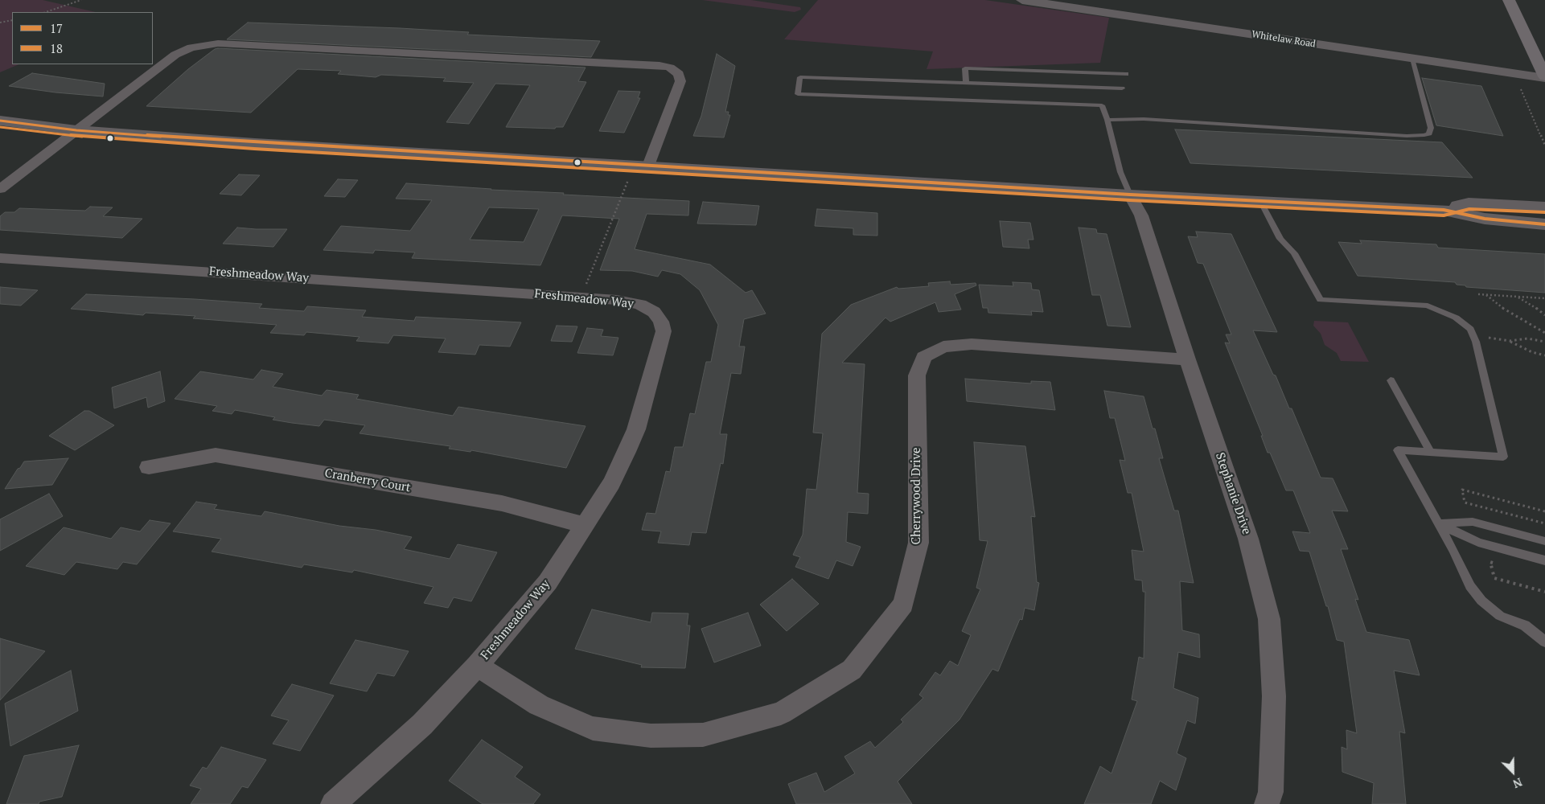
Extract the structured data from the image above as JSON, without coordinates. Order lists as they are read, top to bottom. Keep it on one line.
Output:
{"streets":{"street":["Whitelaw Road","Freshmeadow Way","Cranberry Court","Stephanie Drive","Cherrywood Drive"]},"crossings":[["Freshmeadow Way","Cranberry Court"],["Freshmeadow Way","Cherrywood Drive"],["Stephanie Drive","Cherrywood Drive"]],"lines":["transit line 17","transit line 18"],"legend":["17","18"],"north":"bottom right"}
